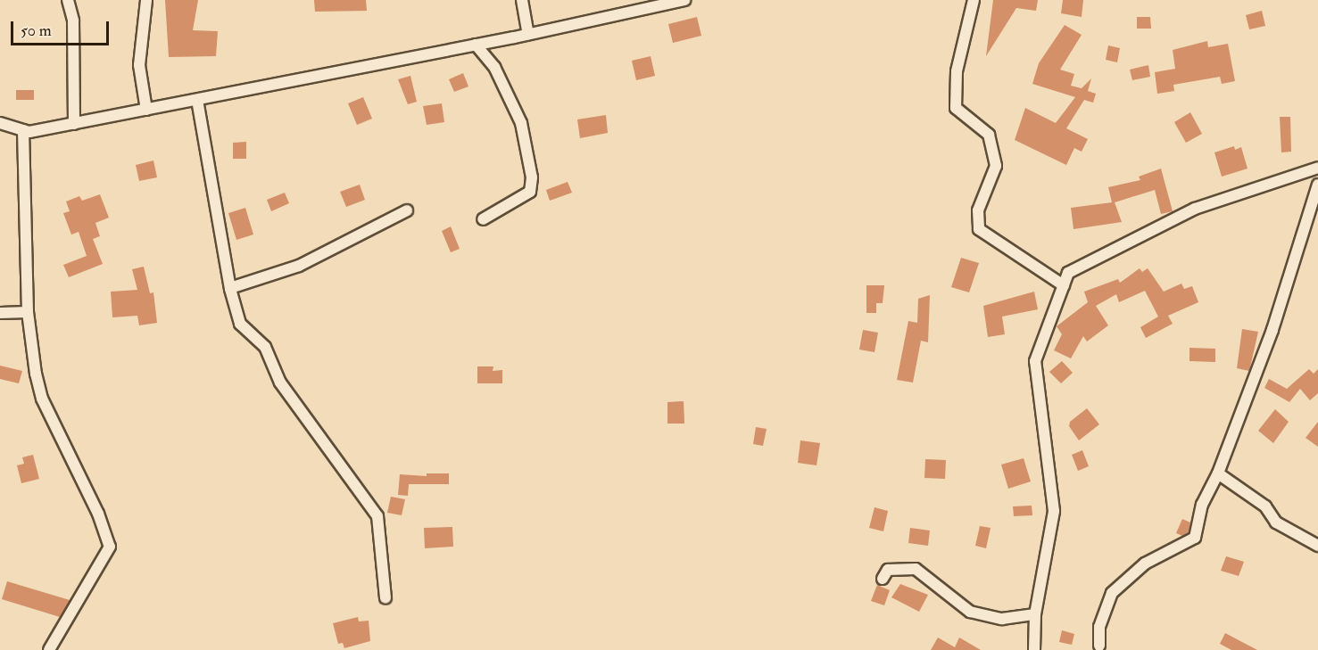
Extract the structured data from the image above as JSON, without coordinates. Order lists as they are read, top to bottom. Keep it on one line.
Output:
{"scale_bar":"50 m"}
